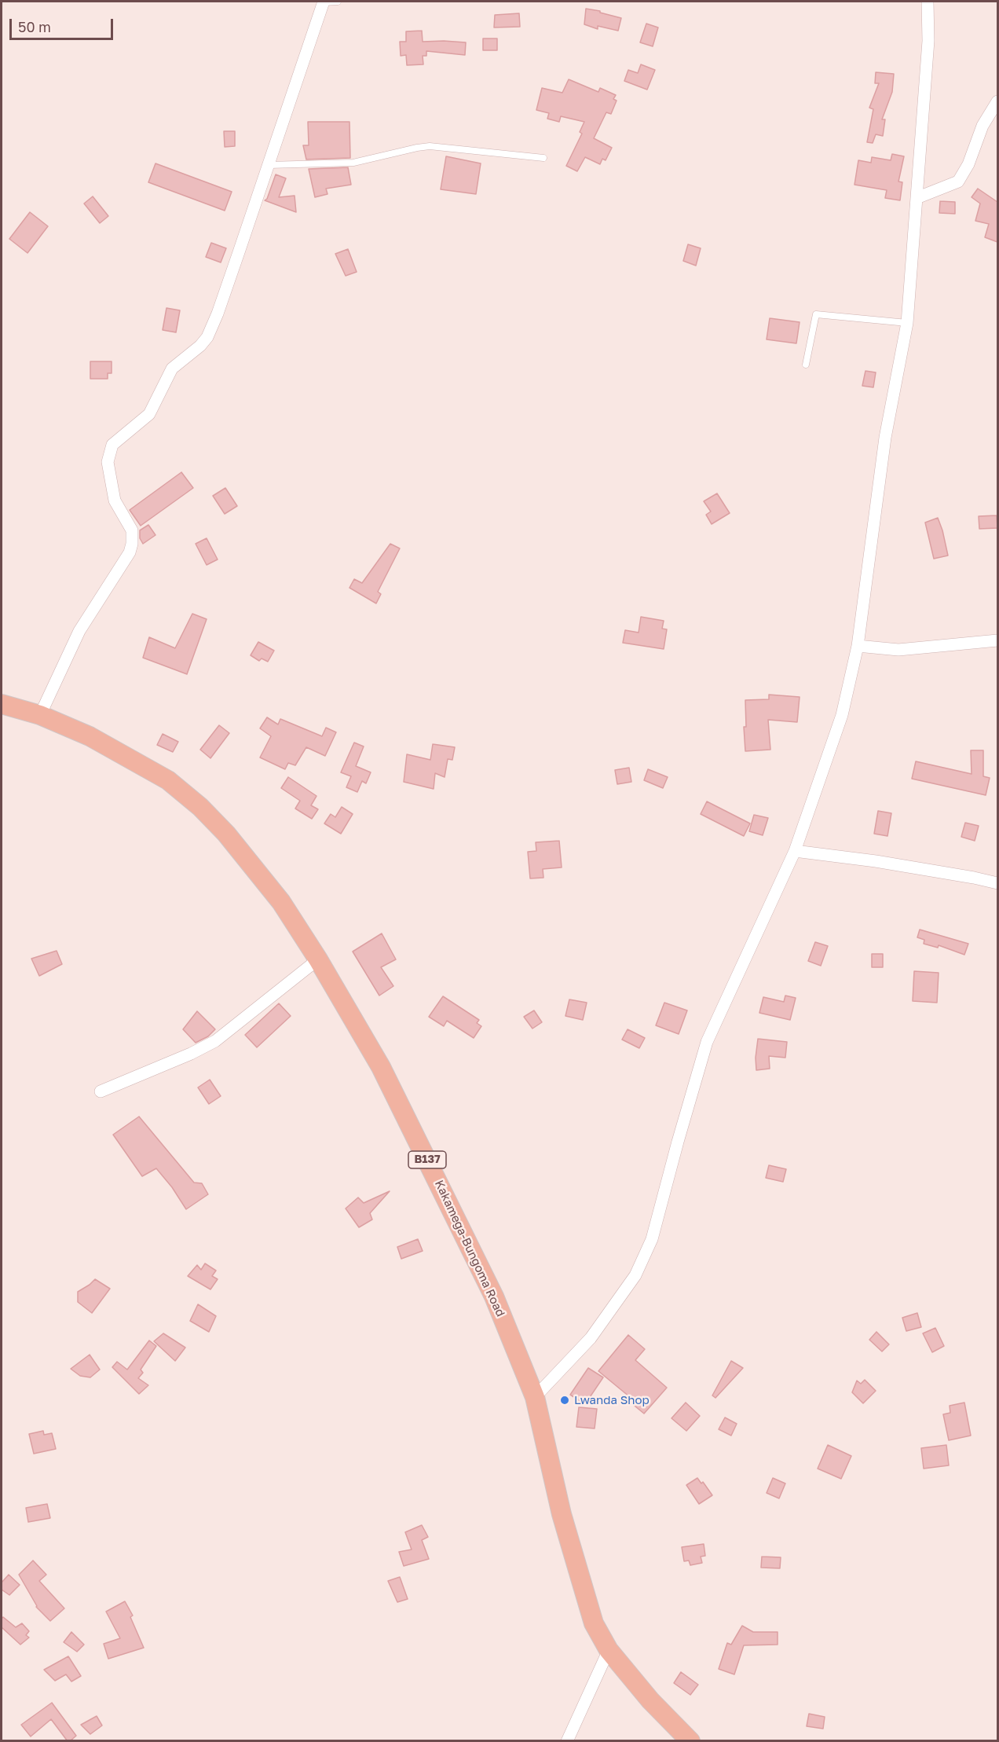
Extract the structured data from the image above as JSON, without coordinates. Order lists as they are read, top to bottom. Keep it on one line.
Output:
{"streets":{"main road":["B137","Kakamega-Bungoma Road"]},"places":["Lwanda Shop"],"scale_bar":"50 m"}
